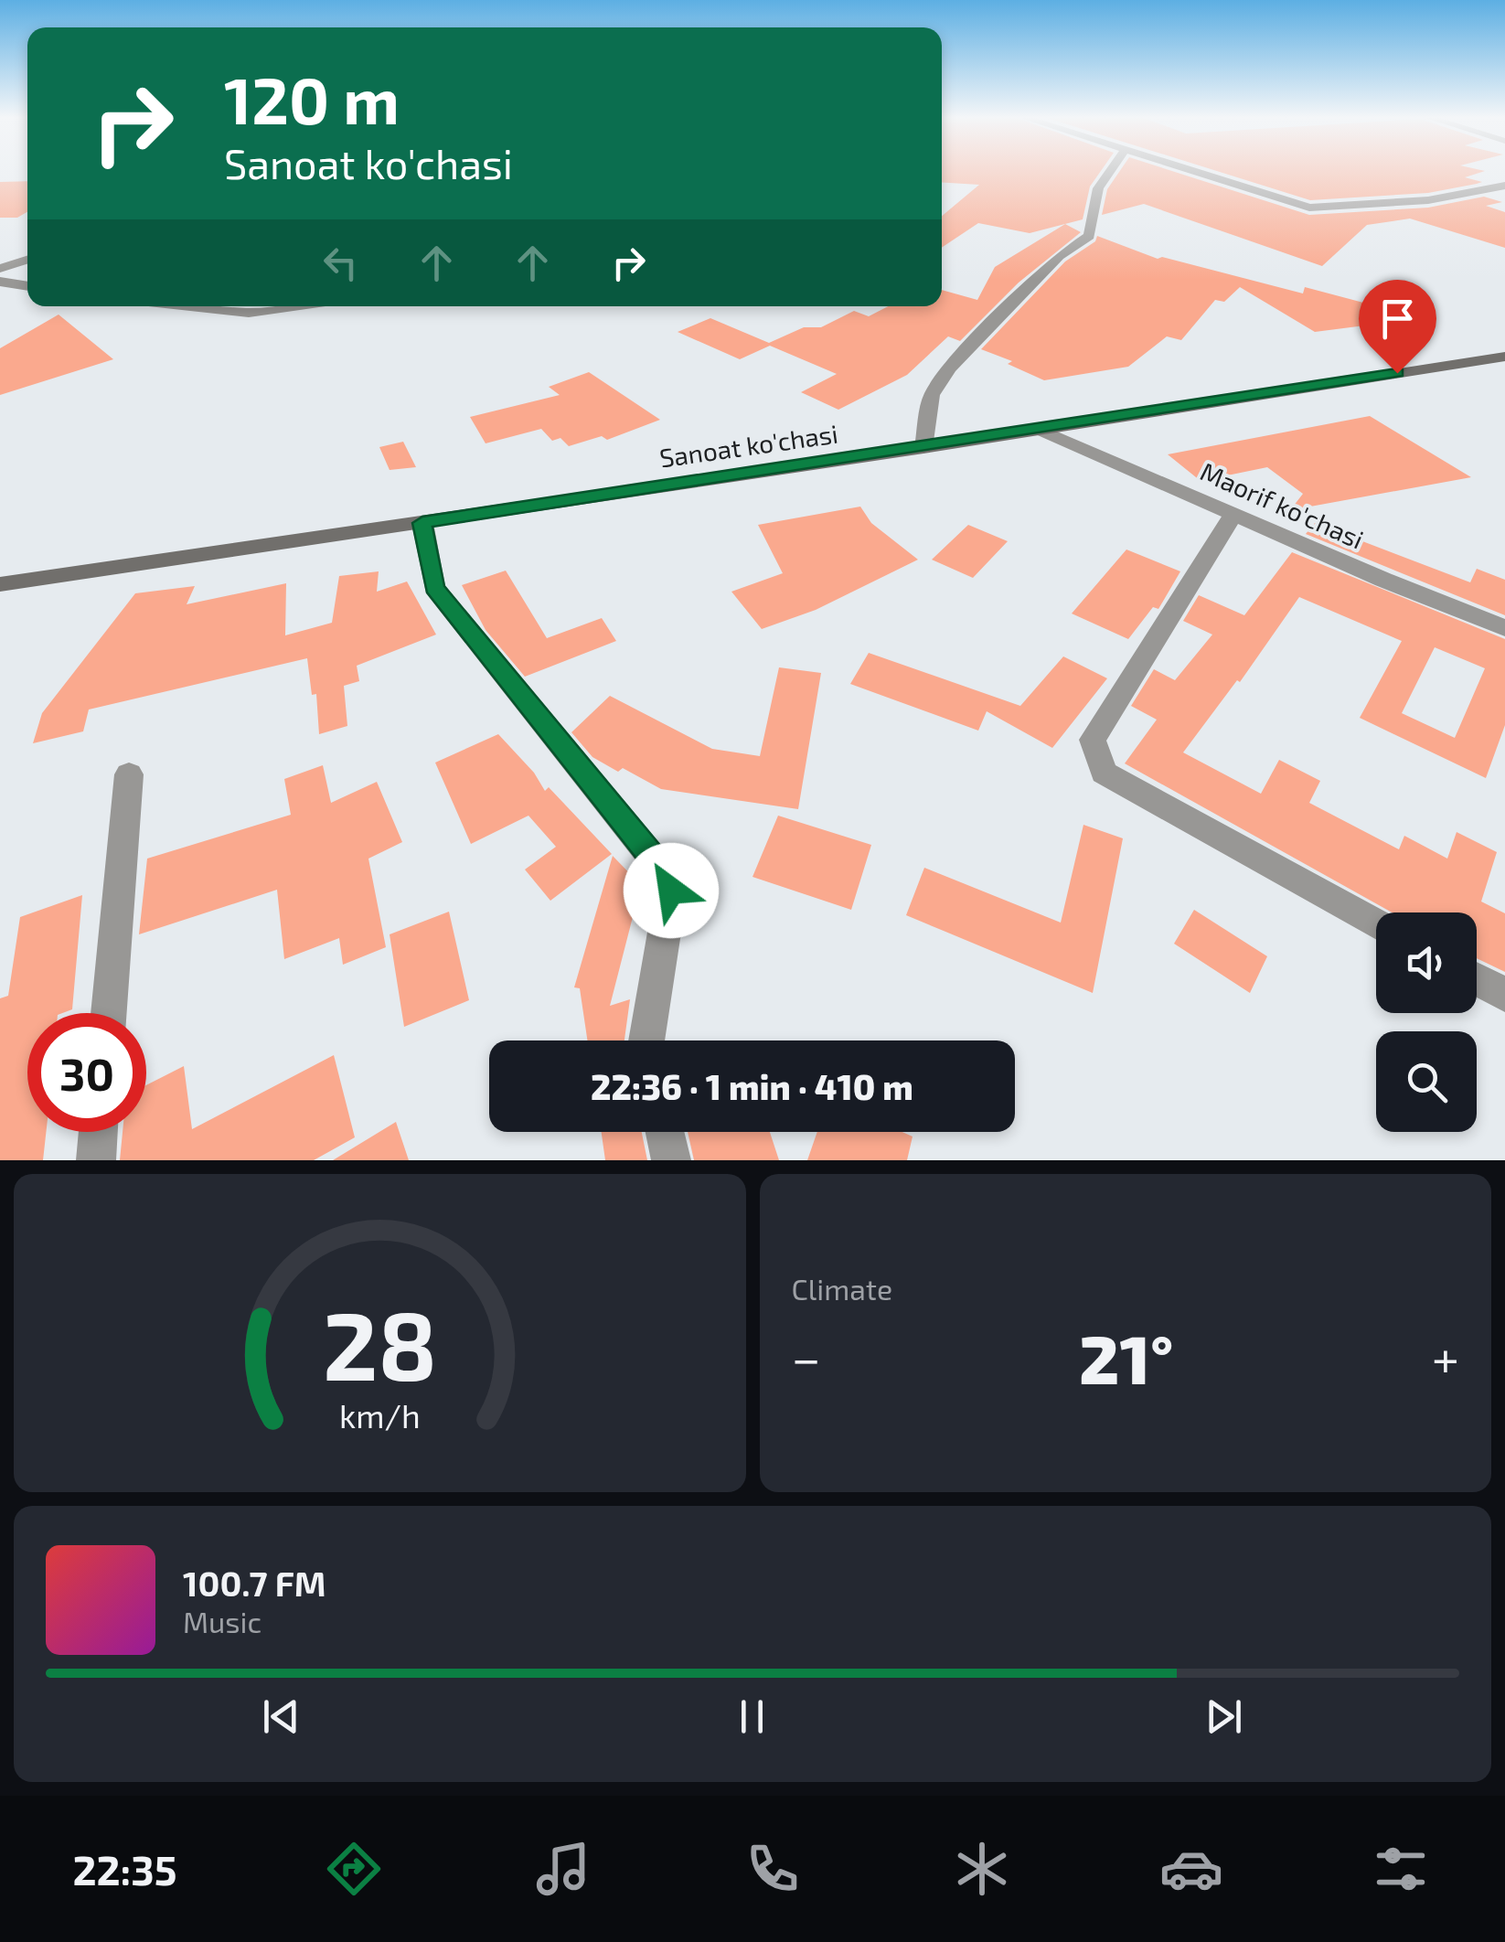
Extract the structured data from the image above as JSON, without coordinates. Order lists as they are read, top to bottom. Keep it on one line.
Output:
{"streets":{"main road":["Sanoat ko'chasi"],"street":["Maorif ko'chasi"]},"crossings":[["Sanoat ko'chasi","Maorif ko'chasi"]],"page":{"turn":["120 m","Sanoat ko'chasi"],"limit":"30","trip":"22:36 · 1 min · 410 m","tile":"Climate","heat":["−","21°","+"],"song":["100.7 FM","Music"],"tabs":"22:35","gauge":["28","km/h"]}}
